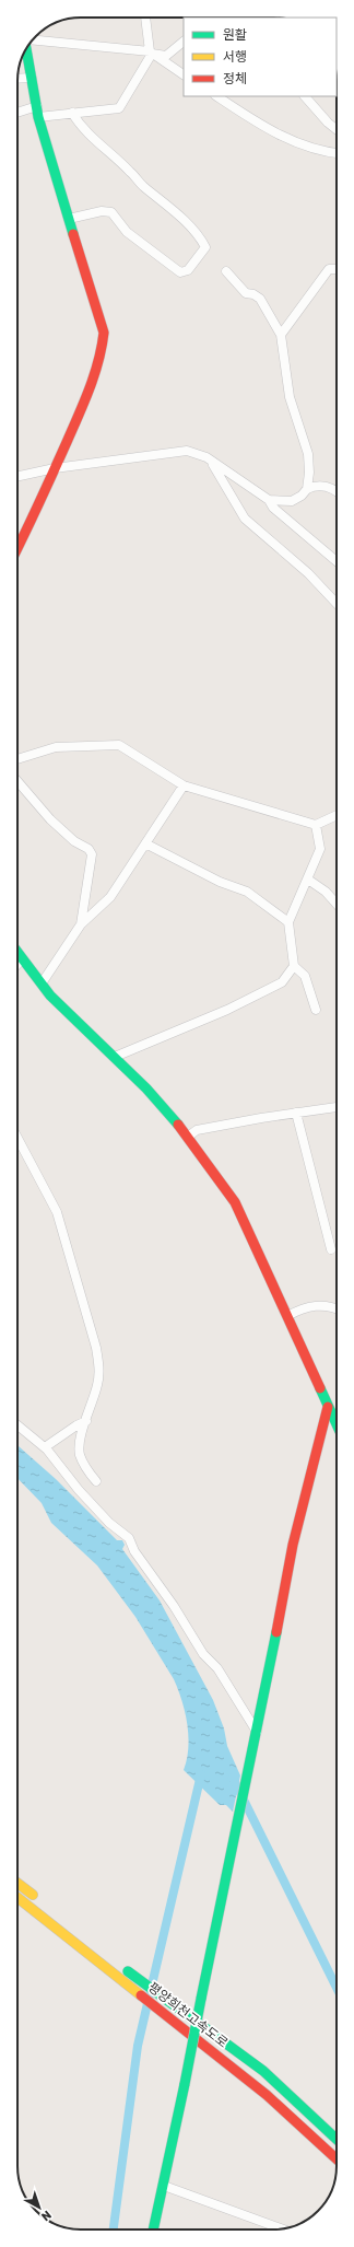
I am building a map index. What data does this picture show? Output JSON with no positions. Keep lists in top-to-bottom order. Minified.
{"streets":{"main road":["평양희천고속도로"]},"legend":["원활","서행","정체"],"north":"bottom right"}
